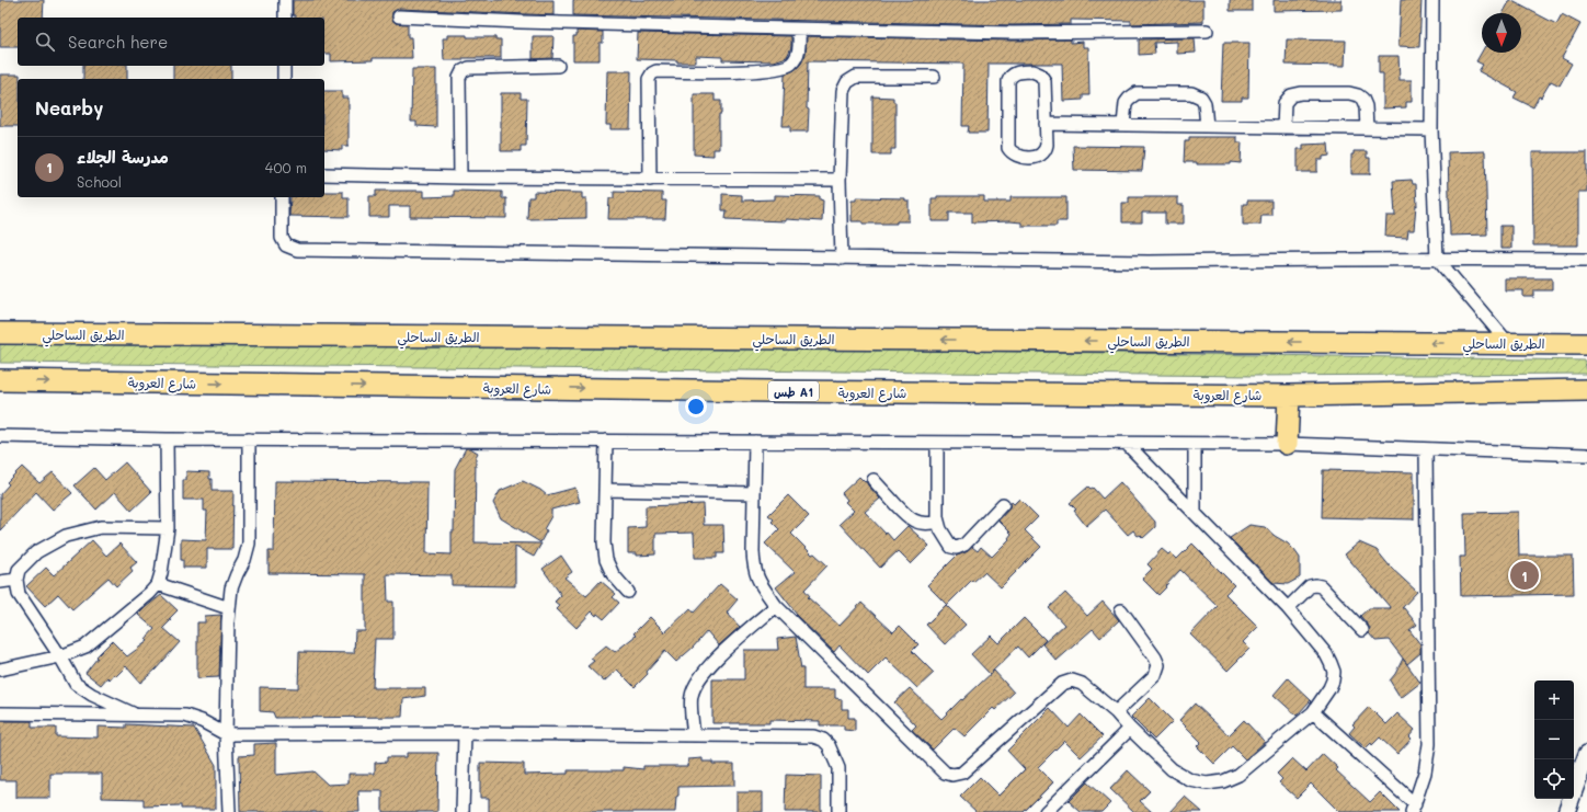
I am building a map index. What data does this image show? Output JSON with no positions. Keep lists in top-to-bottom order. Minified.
{"streets":{"highway":["الطريق الساحلي","شارع العروبة","طس A1"]},"one_way":["الطريق الساحلي","شارع العروبة"],"north":"bottom","page":{"search":"Search here","heading":"Nearby","list":[{"mark":"1","name":"مدرسة الجلاء","note":"School","value":"400 m"}],"pins":"1","map_buttons":["+","−"]}}
